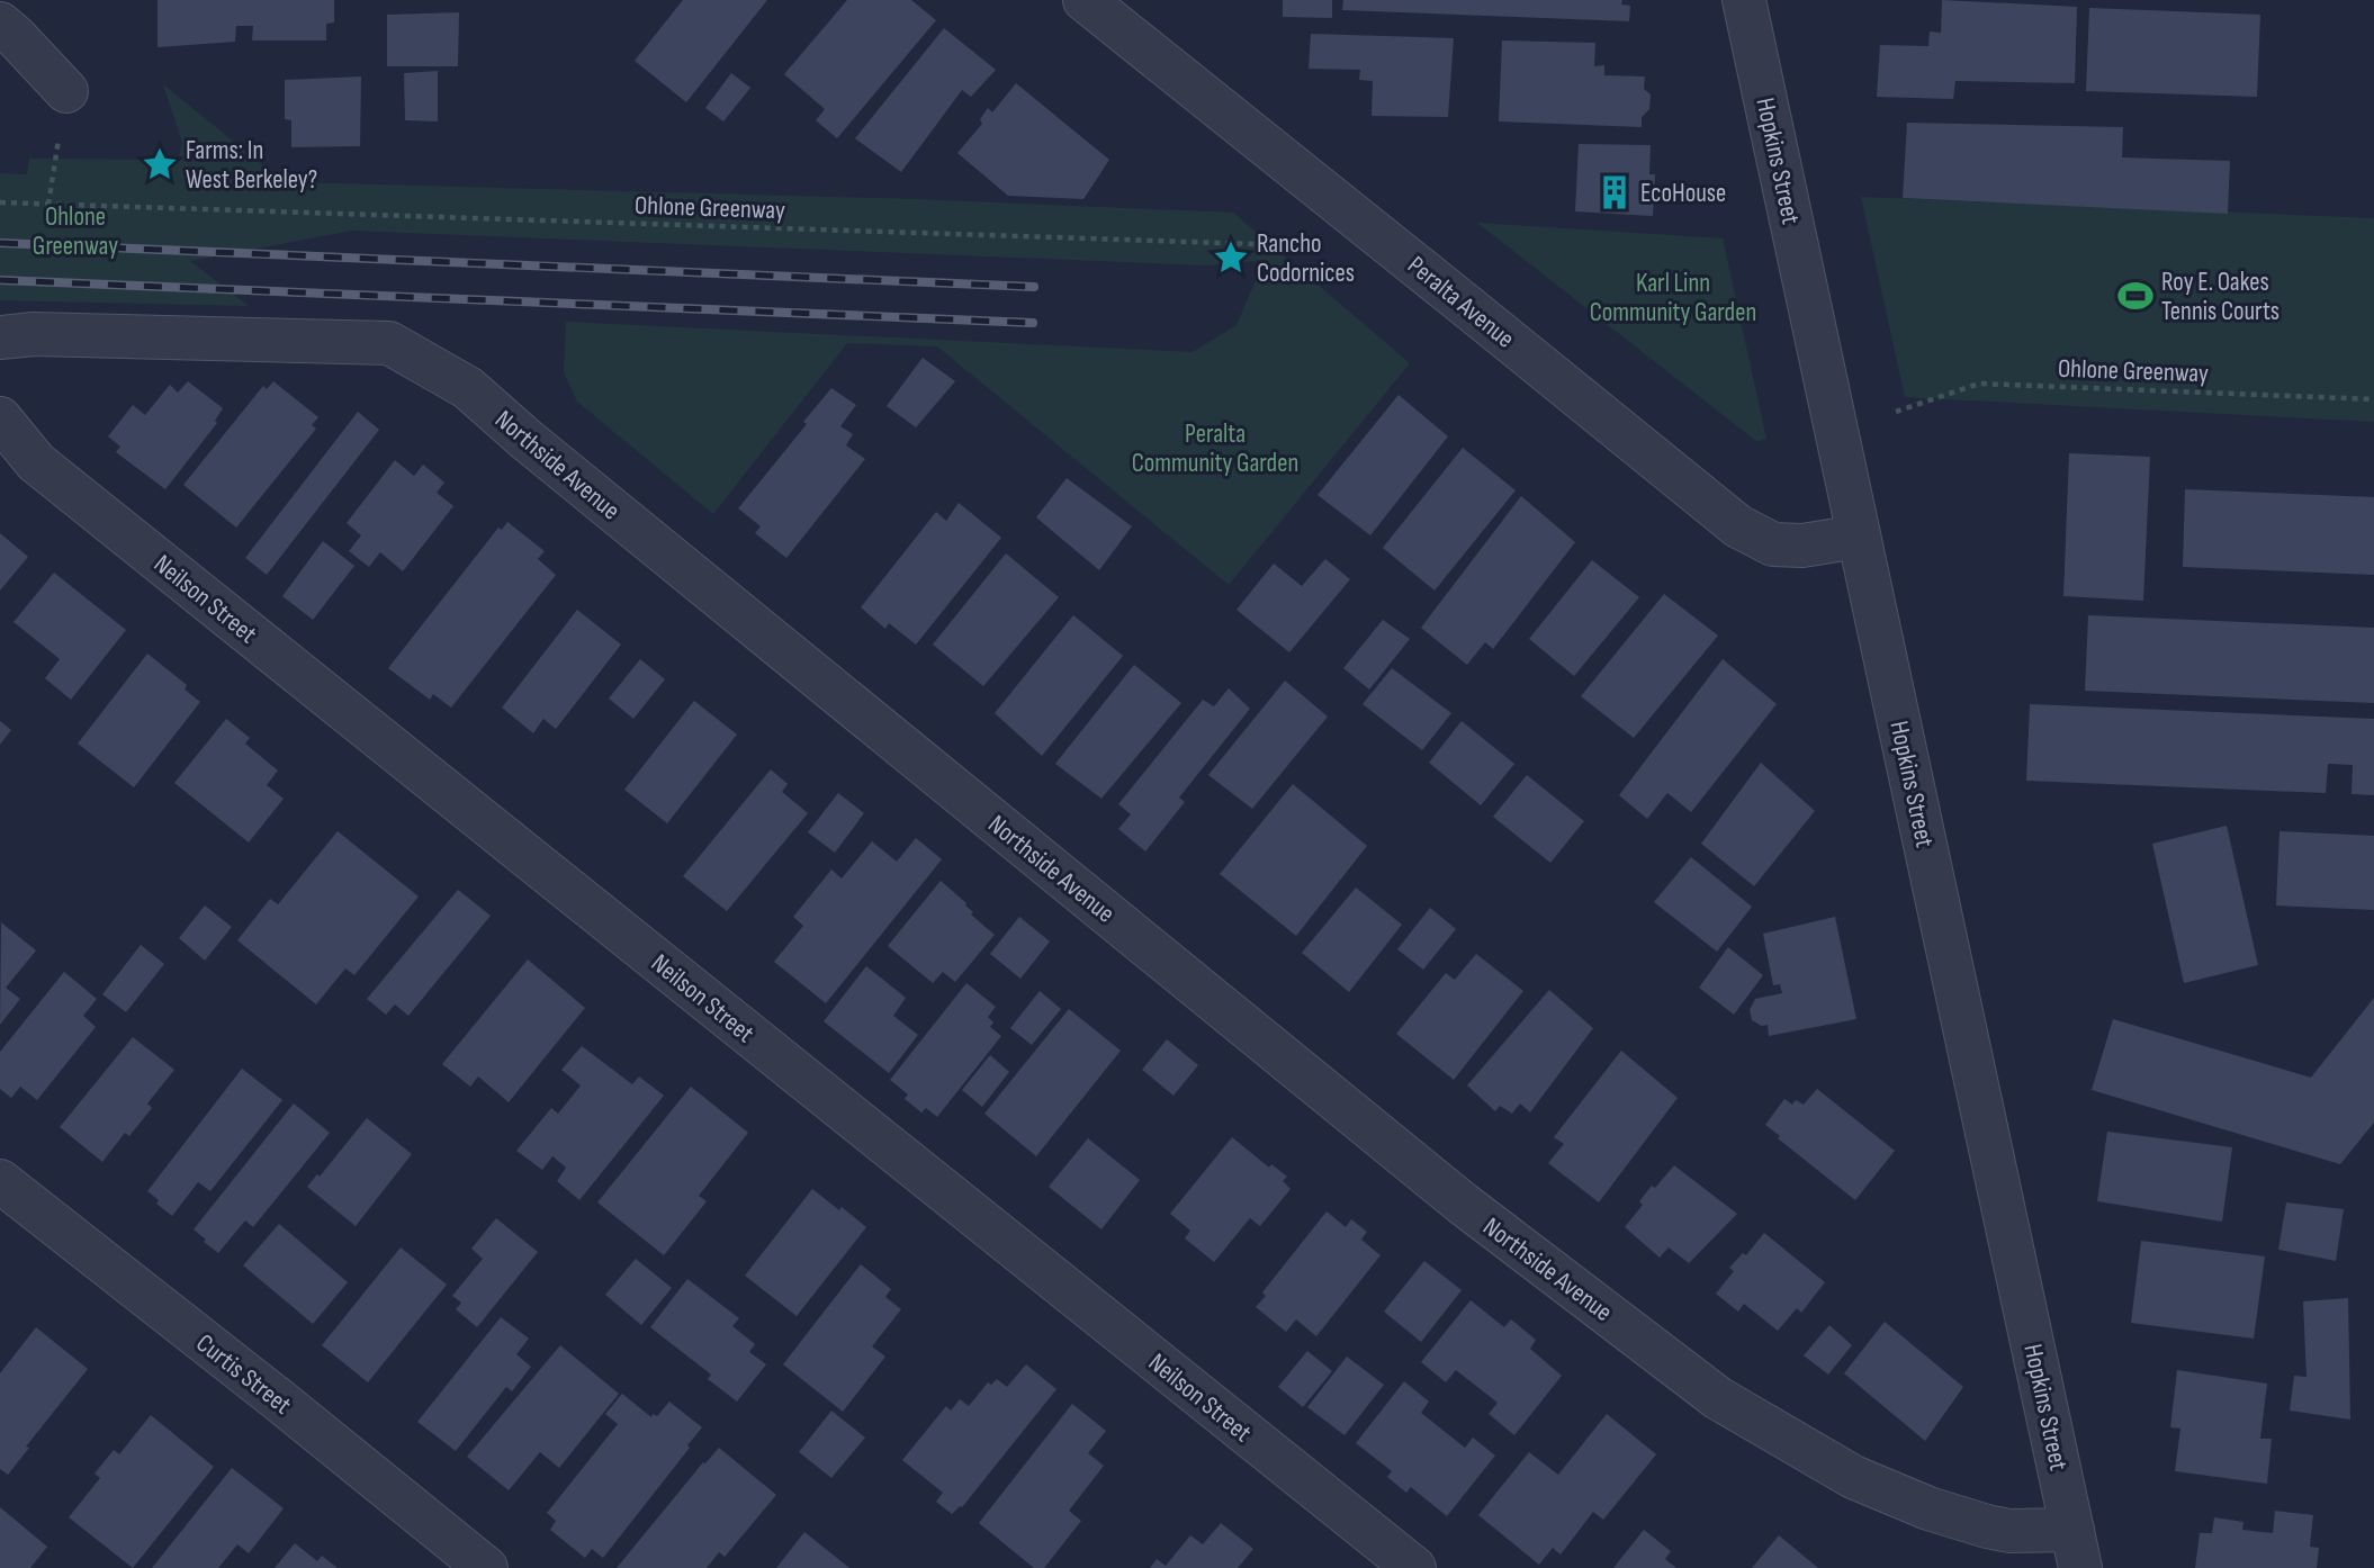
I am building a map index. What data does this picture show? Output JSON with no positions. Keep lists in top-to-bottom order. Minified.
{"streets":{"street":["Hopkins Street","Peralta Avenue","Northside Avenue","Neilson Street","Curtis Street"],"path":["Ohlone Greenway"]},"crossings":[["Hopkins Street","Peralta Avenue"],["Hopkins Street","Northside Avenue"],["Ohlone Greenway","Peralta Avenue"]],"parks":["Ohlone Greenway","Karl Linn Community Garden","Peralta Community Garden"],"places":{"place":["Farms: In West Berkeley?","Rancho Codornices"],"building":["EcoHouse"],"sports":["Roy E. Oakes Tennis Courts"]}}
